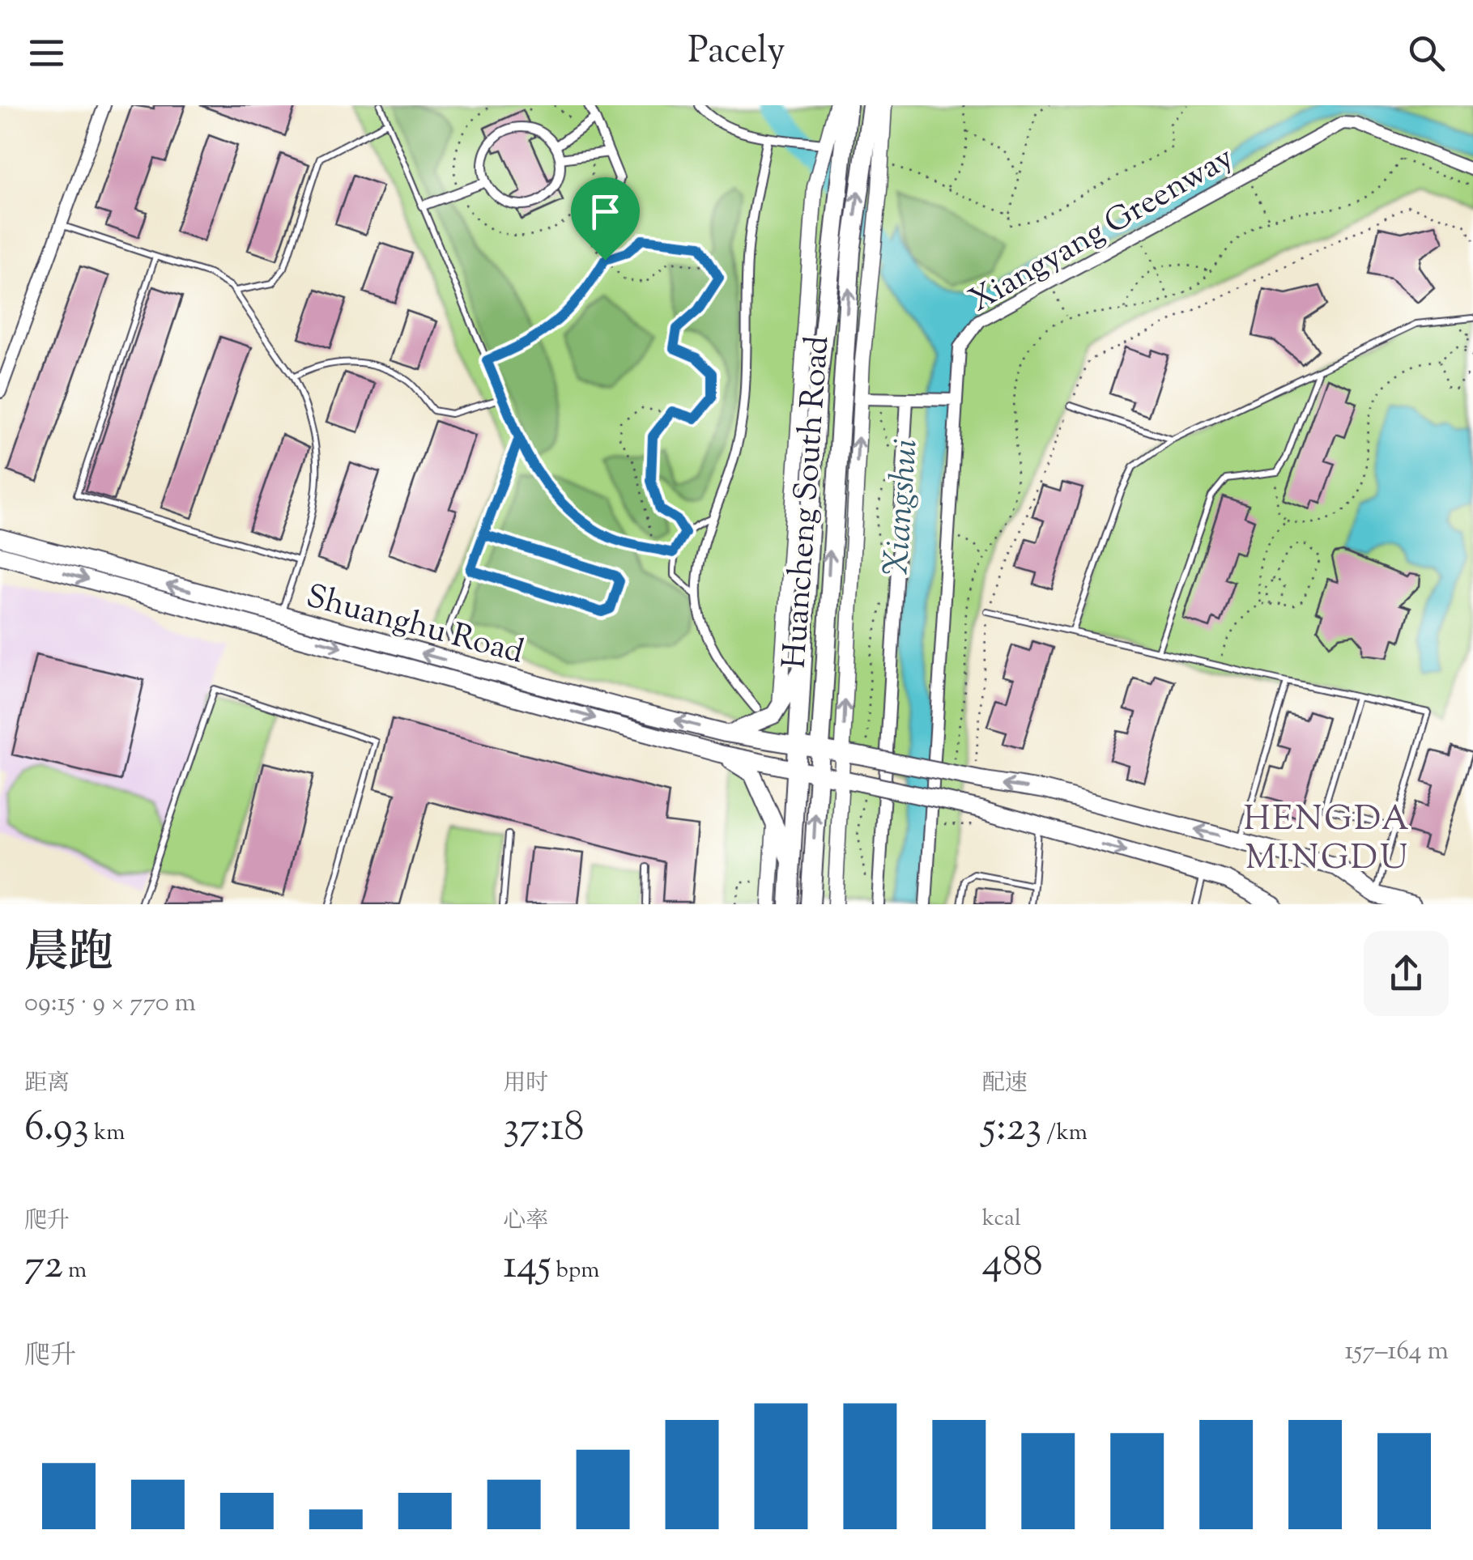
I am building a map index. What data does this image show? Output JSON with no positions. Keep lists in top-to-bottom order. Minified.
{"streets":{"highway":["Huancheng South Road"],"main road":["Shuanghu Road"],"street":["Xiangyang Greenway"]},"crossings":[["Huancheng South Road","Shuanghu Road"]],"districts":["HENGDA MINGDU"],"water":["Xiangshui"],"page":{"header":"Pacely","heading":["晨跑","09:15 · 9 × 770 m"],"stats":[["距离","6.93 km"],["用时","37:18"],["配速","5:23 /km"],["爬升","72 m"],["心率","145 bpm"],["kcal","488"]],"chart":["爬升","157–164 m"]}}
